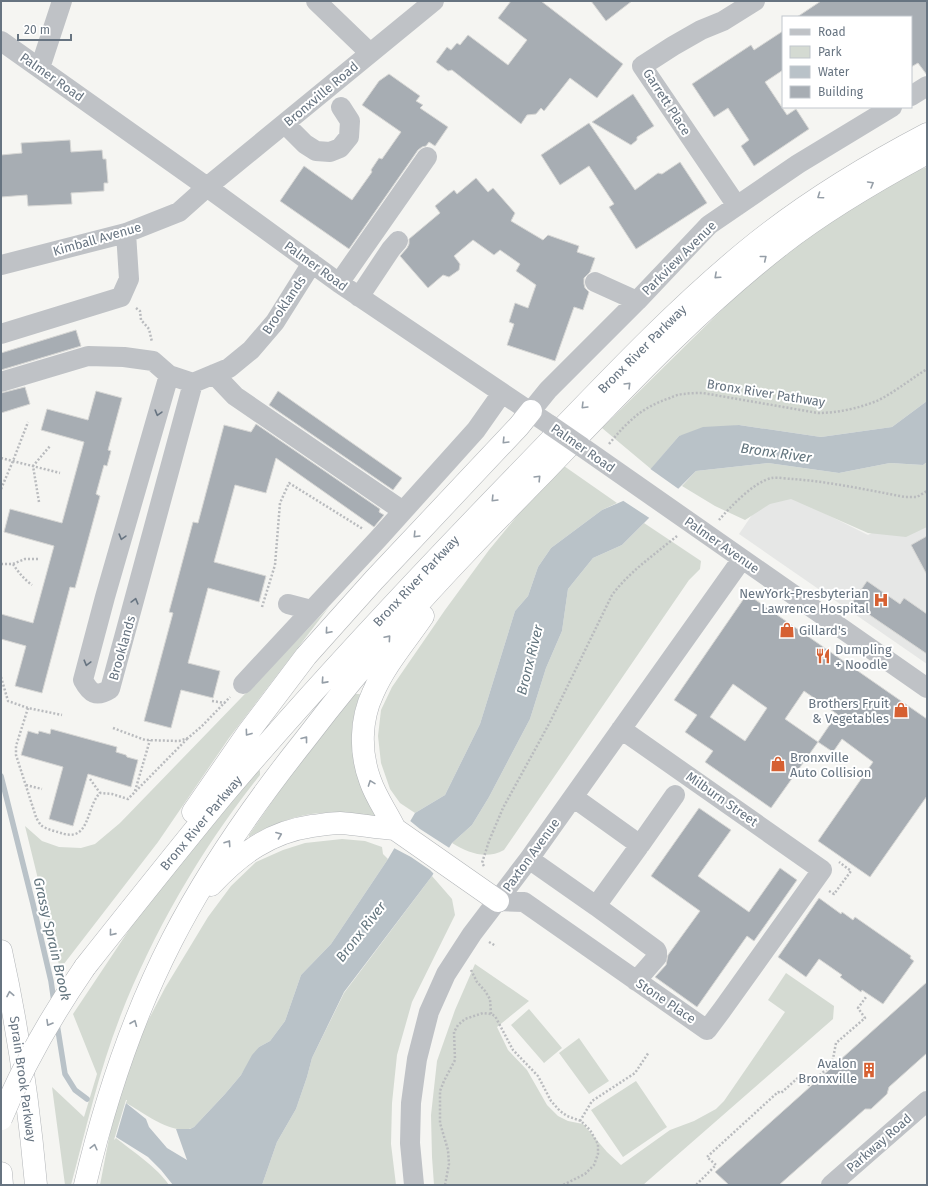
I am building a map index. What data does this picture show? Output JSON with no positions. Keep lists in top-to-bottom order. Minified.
{"streets":{"highway":["Bronx River Parkway","Sprain Brook Parkway"],"street":["Palmer Road","Bronxville Road","Garrett Place","Kimball Avenue","Parkview Avenue","Brooklands","Palmer Avenue","Milburn Street","Paxton Avenue","Stone Place","Parkway Road"],"path":["Bronx River Pathway"]},"crossings":[["Palmer Road","Bronxville Road"],["Palmer Road","Kimball Avenue"],["Palmer Road","Parkview Avenue"],["Palmer Road","Brooklands"],["Palmer Road","Palmer Avenue"],["Bronxville Road","Kimball Avenue"],["Garrett Place","Parkview Avenue"],["Palmer Avenue","Paxton Avenue"],["Milburn Street","Paxton Avenue"],["Milburn Street","Stone Place"],["Paxton Avenue","Stone Place"]],"one_way":["Sprain Brook Parkway"],"water":["Bronx River","Grassy Sprain Brook"],"places":{"hospital":["NewYork-Presbyterian - Lawrence Hospital"],"shop":["Gillard's","Brothers Fruit & Vegetables","Bronxville Auto Collision"],"restaurant":["Dumpling + Noodle"],"building":["Avalon Bronxville"]},"legend":["Road","Park","Water","Building"],"scale_bar":"20 m"}
